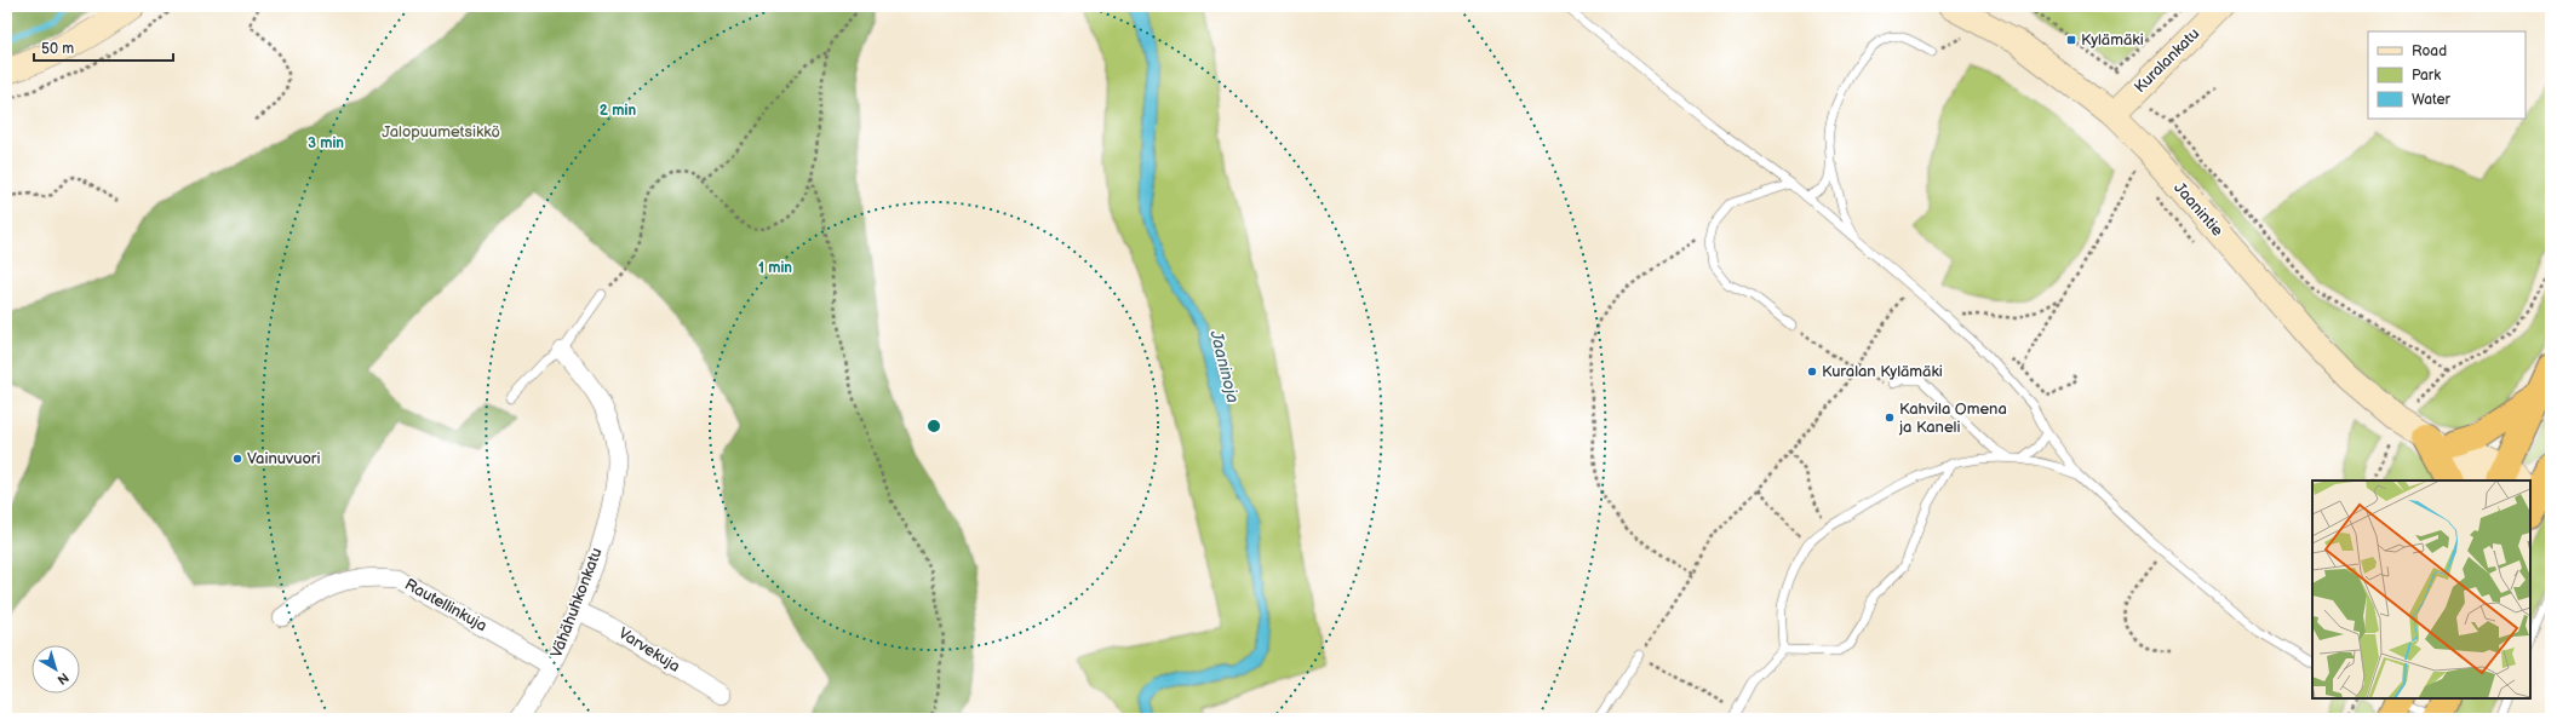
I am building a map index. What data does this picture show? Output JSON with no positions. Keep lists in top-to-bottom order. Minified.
{"streets":{"main road":["Kuralankatu","Jaanintie"],"street":["Vähähuhkonkatu","Rautellinkuja","Varvekuja"]},"crossings":[["Kuralankatu","Jaanintie"],["Vähähuhkonkatu","Rautellinkuja"],["Vähähuhkonkatu","Varvekuja"]],"water":["Jaaninoja"],"parks":["Jalopuumetsikkö"],"places":{"transit":["Kylämäki"],"other":["Kuralan Kylämäki","Kahvila Omena ja Kaneli","Vainuvuori"]},"legend":["Road","Park","Water"],"scale_bar":"50 m","north":"bottom right","rings":["2 min","3 min","1 min"]}
